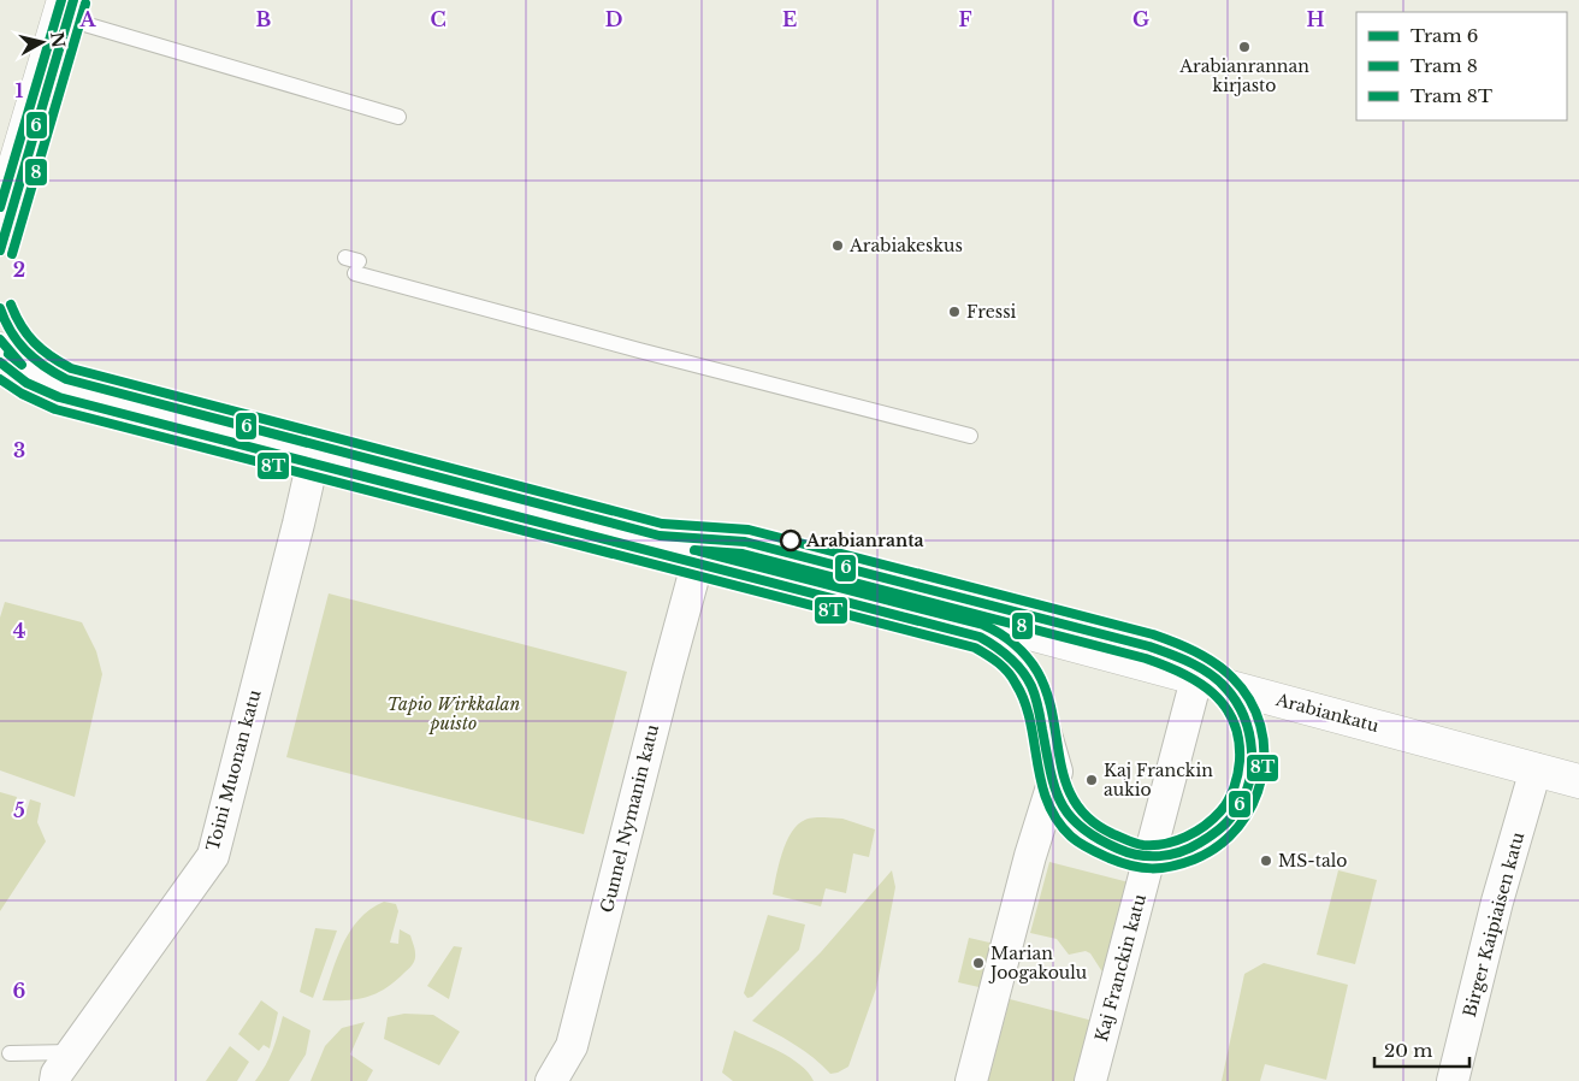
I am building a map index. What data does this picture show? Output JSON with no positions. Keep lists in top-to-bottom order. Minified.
{"streets":{"street":["Arabiankatu","Toini Muonan katu","Gunnel Nymanin katu","Birger Kaipiaisen katu","Kaj Franckin katu"]},"crossings":[["Arabiankatu","Toini Muonan katu"],["Arabiankatu","Gunnel Nymanin katu"],["Arabiankatu","Birger Kaipiaisen katu"],["Arabiankatu","Kaj Franckin katu"]],"parks":["Tapio Wirkkalan puisto"],"places":["Arabianrannan kirjasto","Arabiakeskus","Fressi","Arabianranta","Kaj Franckin aukio","MS-talo","Marian Joogakoulu"],"lines":["tram line 6","tram line 8T","tram line 8"],"legend":["Tram 6","Tram 8","Tram 8T"],"scale_bar":"20 m","north":"right","grid":{"columns":["A","B","C","D","E","F","G","H"],"rows":["1","2","3","4","5","6"]}}
